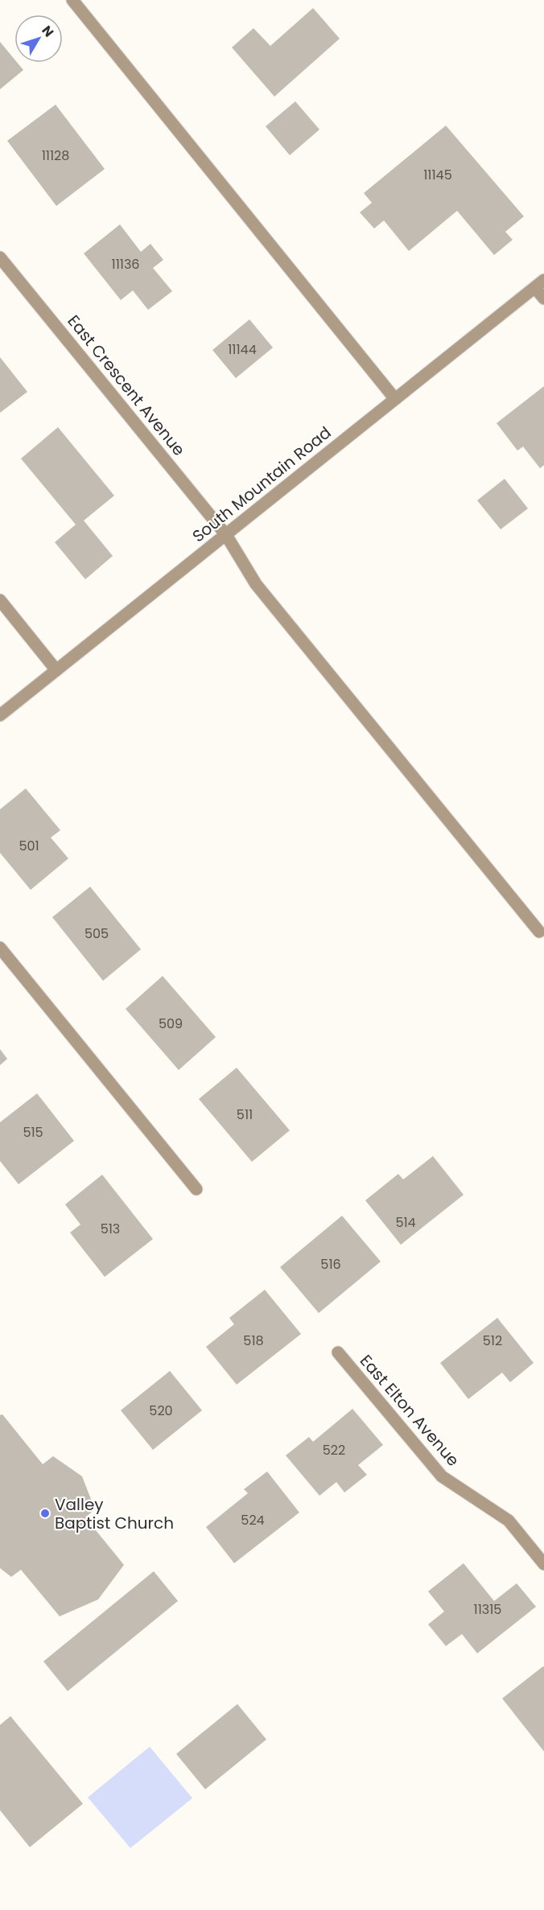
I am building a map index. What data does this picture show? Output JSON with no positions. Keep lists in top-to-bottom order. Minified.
{"streets":{"street":["East Crescent Avenue","South Mountain Road","East Elton Avenue"]},"crossings":[["East Crescent Avenue","South Mountain Road"]],"places":["Valley Baptist Church"],"house_numbers":["11128","11145","11136","11144","501","505","509","511","515","514","513","516","518","512","520","522","524","11315"],"north":"top right"}
